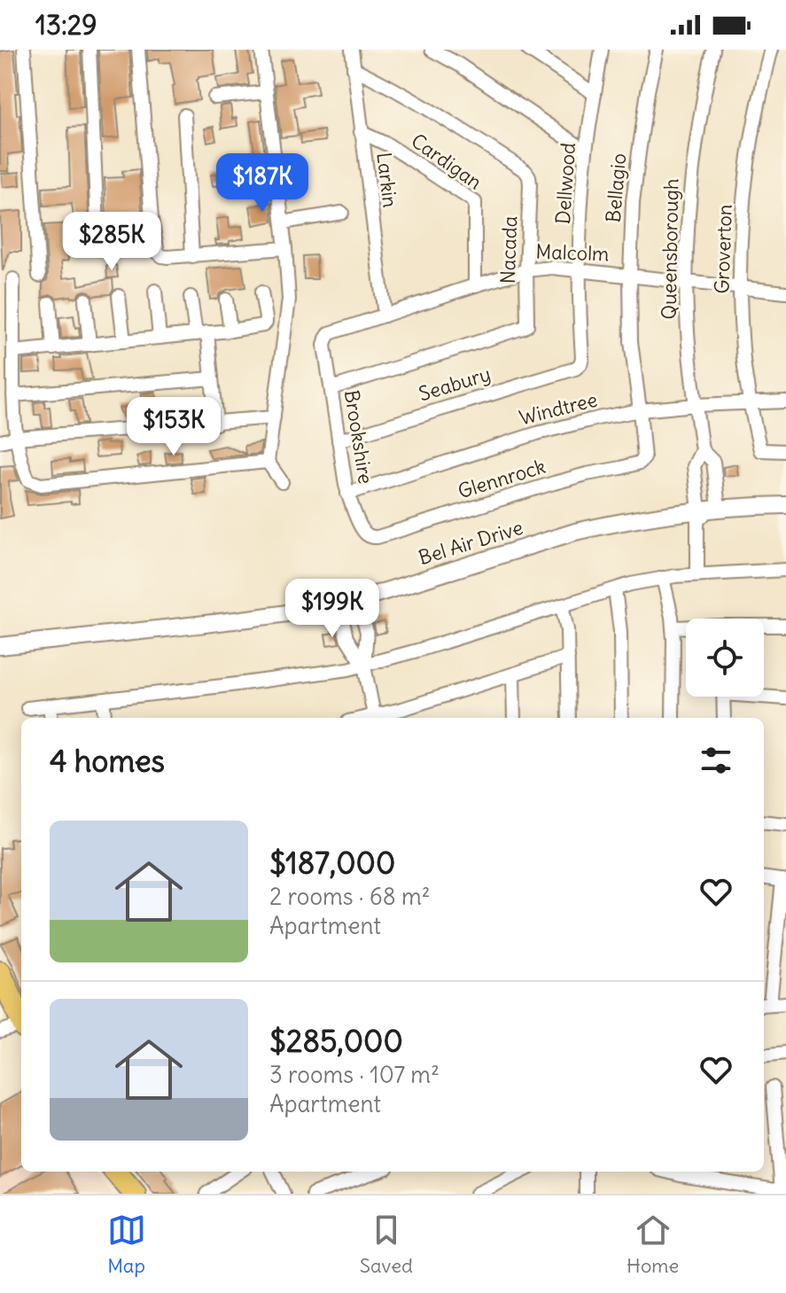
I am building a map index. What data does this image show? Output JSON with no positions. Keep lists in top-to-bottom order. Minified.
{"streets":{"street":["Cardigan","Larkin","Dellwood","Bellagio","Queensborough","Groverton","Nacada","Malcolm","Seabury","Windtree","Brookshire","Glennrock","Bel Air Drive"]},"crossings":[["Cardigan","Larkin"],["Cardigan","Malcolm"],["Larkin","Nacada"],["Larkin","Malcolm"],["Dellwood","Malcolm"],["Dellwood","Seabury"],["Bellagio","Malcolm"],["Bellagio","Windtree"],["Bellagio","Glennrock"],["Queensborough","Malcolm"],["Queensborough","Windtree"],["Groverton","Malcolm"],["Groverton","Windtree"],["Nacada","Malcolm"],["Nacada","Brookshire"],["Malcolm","Brookshire"],["Seabury","Brookshire"],["Windtree","Brookshire"],["Brookshire","Glennrock"]],"page":{"status":"13:29","price":["$187K","$285K","$153K","$199K"],"heading":"4 homes","list":[{"name":"$187,000","note":"2 rooms · 68 m² · Apartment"},{"name":"$285,000","note":"3 rooms · 107 m² · Apartment"}],"tabs":["Map","Saved","Home"]}}
